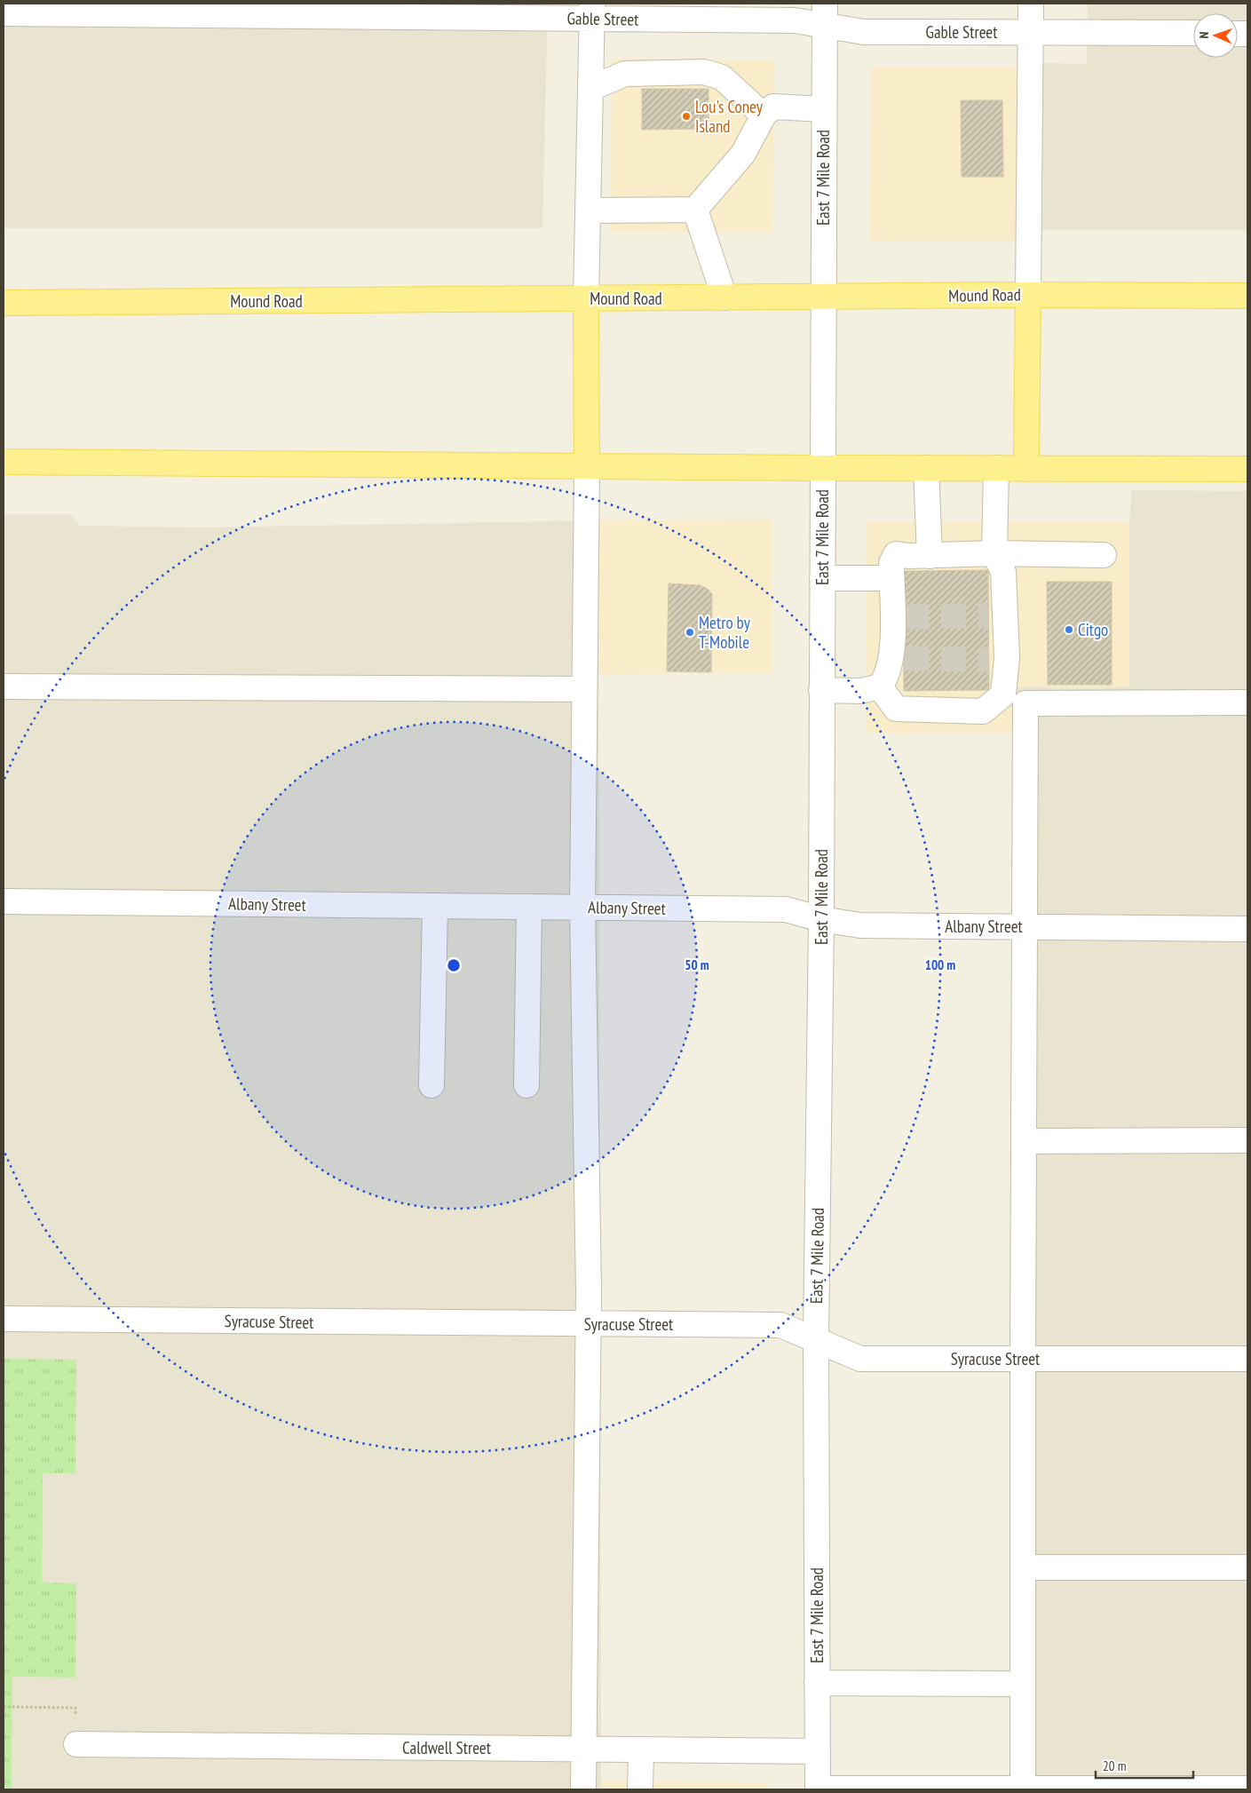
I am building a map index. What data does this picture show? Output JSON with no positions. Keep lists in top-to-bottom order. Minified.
{"streets":{"main road":["Mound Road"],"street":["Gable Street","East 7 Mile Road","Albany Street","Syracuse Street","Caldwell Street"]},"crossings":[["Gable Street","East 7 Mile Road"],["East 7 Mile Road","Mound Road"],["East 7 Mile Road","Albany Street"],["East 7 Mile Road","Syracuse Street"],["East 7 Mile Road","Caldwell Street"]],"places":["Lou's Coney Island","Citgo","Metro by T-Mobile"],"scale_bar":"20 m","north":"left","rings":["50 m","100 m"]}
